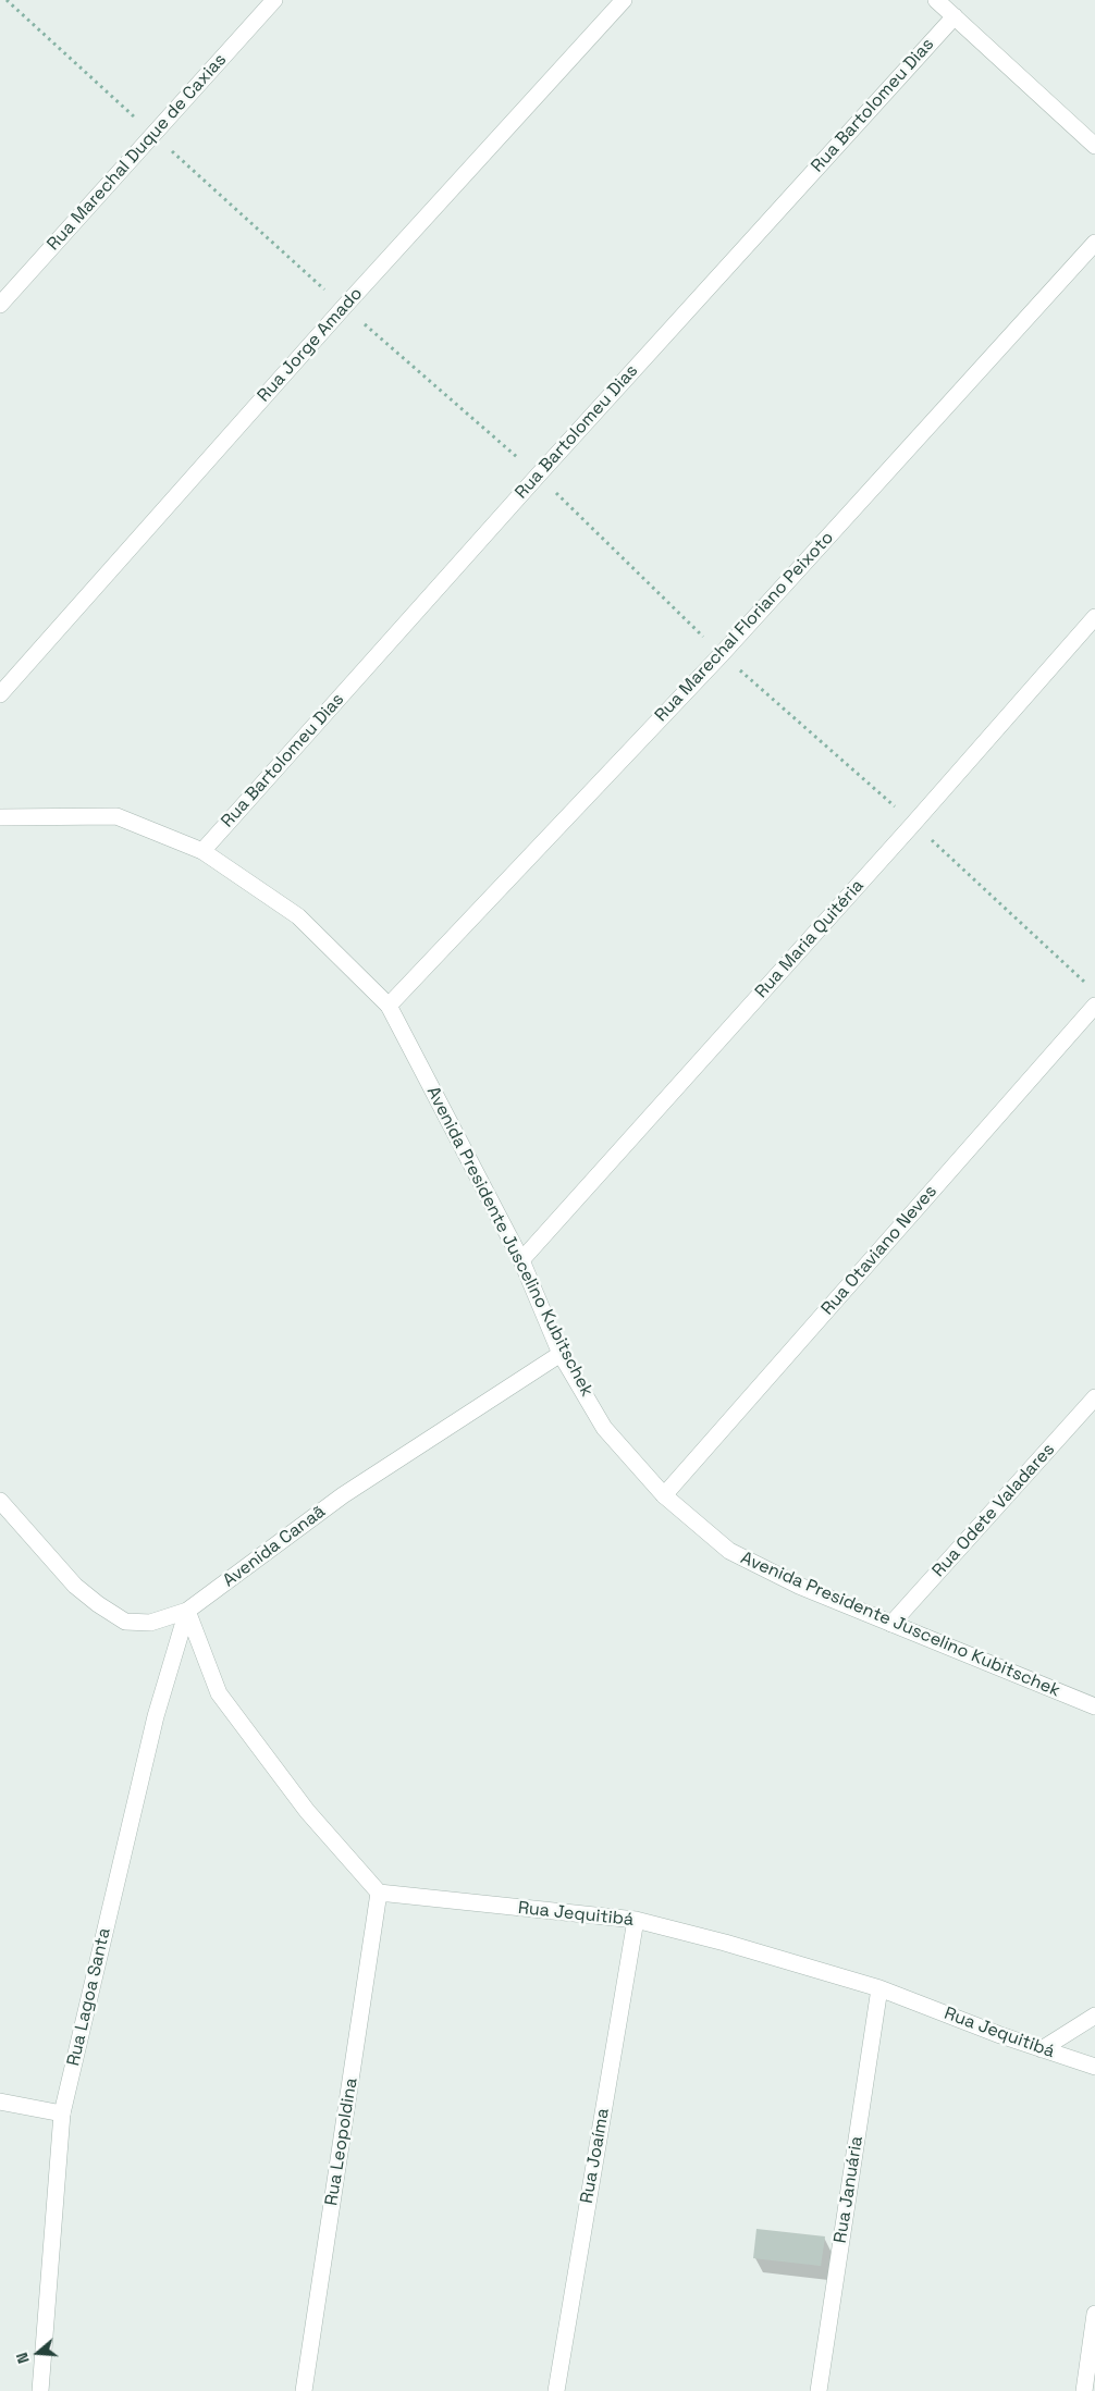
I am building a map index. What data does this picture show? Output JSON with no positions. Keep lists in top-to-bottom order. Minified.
{"streets":{"street":["Rua Bartolomeu Dias","Rua Marechal Duque de Caxias","Rua Jorge Amado","Rua Marechal Floriano Peixoto","Rua Maria Quitéria","Avenida Presidente Juscelino Kubitschek","Rua Otaviano Neves","Rua Odete Valadares","Avenida Canaã","Rua Jequitibá","Rua Lagoa Santa","Rua Leopoldina","Rua Joaíma","Rua Januária"]},"crossings":[["Rua Bartolomeu Dias","Avenida Presidente Juscelino Kubitschek"],["Rua Marechal Floriano Peixoto","Avenida Presidente Juscelino Kubitschek"],["Rua Maria Quitéria","Avenida Presidente Juscelino Kubitschek"],["Avenida Presidente Juscelino Kubitschek","Rua Otaviano Neves"],["Avenida Presidente Juscelino Kubitschek","Rua Odete Valadares"],["Avenida Presidente Juscelino Kubitschek","Avenida Canaã"],["Avenida Canaã","Rua Lagoa Santa"],["Rua Jequitibá","Rua Leopoldina"],["Rua Jequitibá","Rua Joaíma"],["Rua Jequitibá","Rua Januária"]],"north":"left"}
